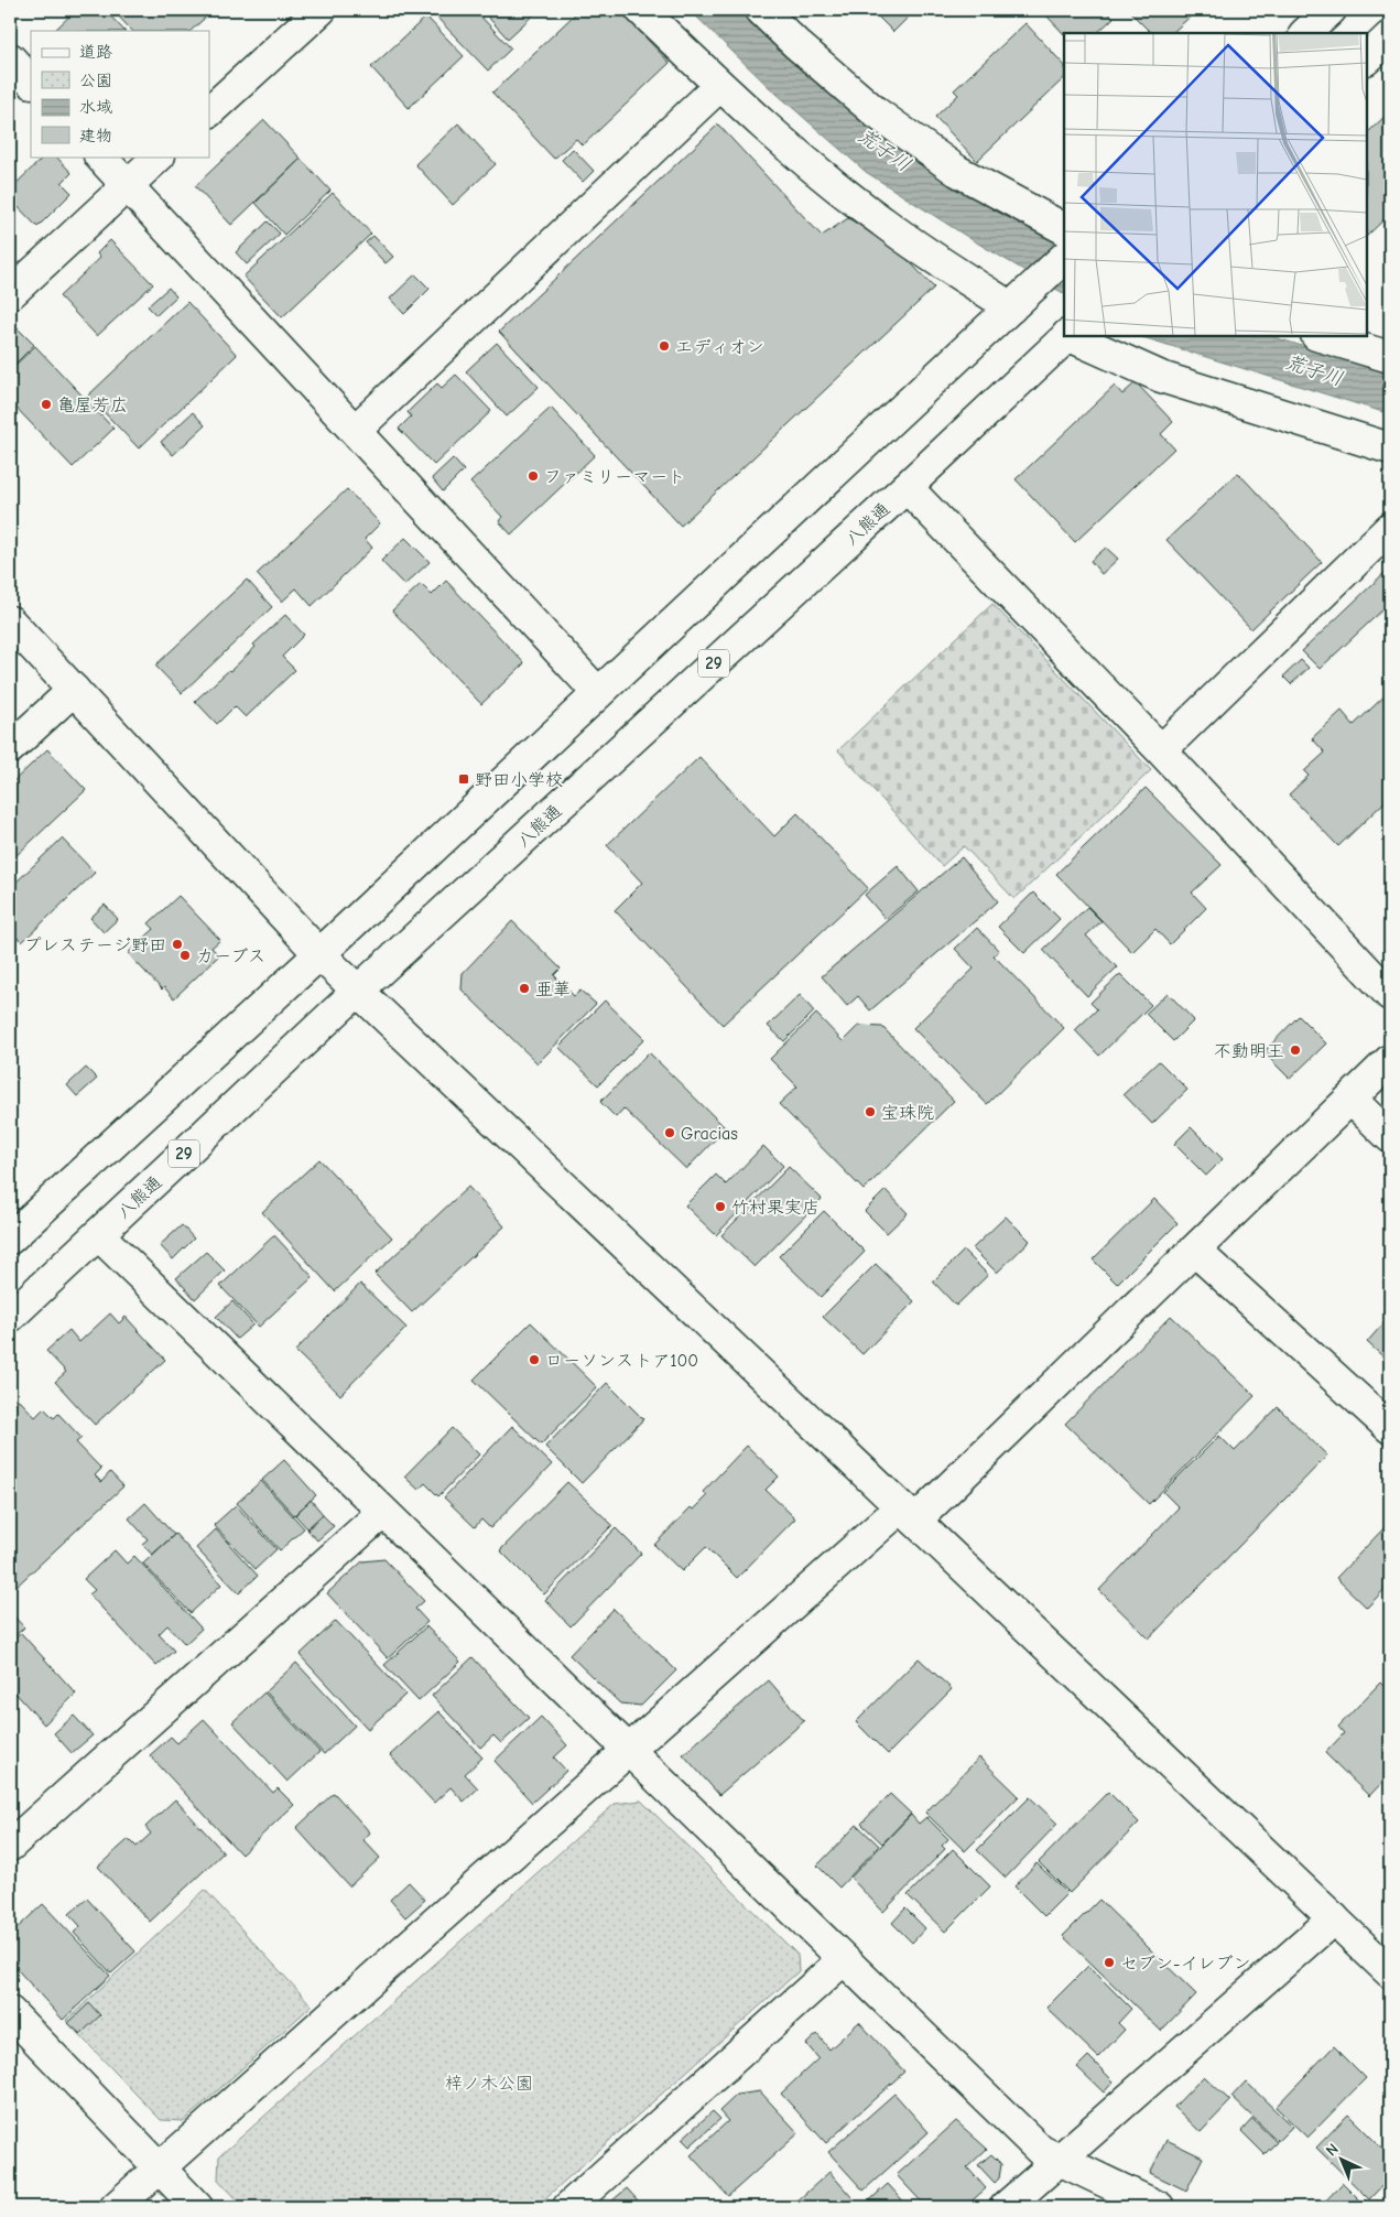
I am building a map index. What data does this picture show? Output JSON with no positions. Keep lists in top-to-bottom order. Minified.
{"streets":{"street":["八熊通","29"]},"water":["荒子川"],"parks":["梓ノ木公園"],"places":{"other":["エディオン","亀屋芳広","ファミリーマート","プレステージ野田","カーブス","亜華","不動明王","宝珠院","Gracias","竹村果実店","ローソンストア100","セブン-イレブン"],"transit":["野田小学校"]},"legend":["道路","公園","水域","建物"],"north":"top left"}
